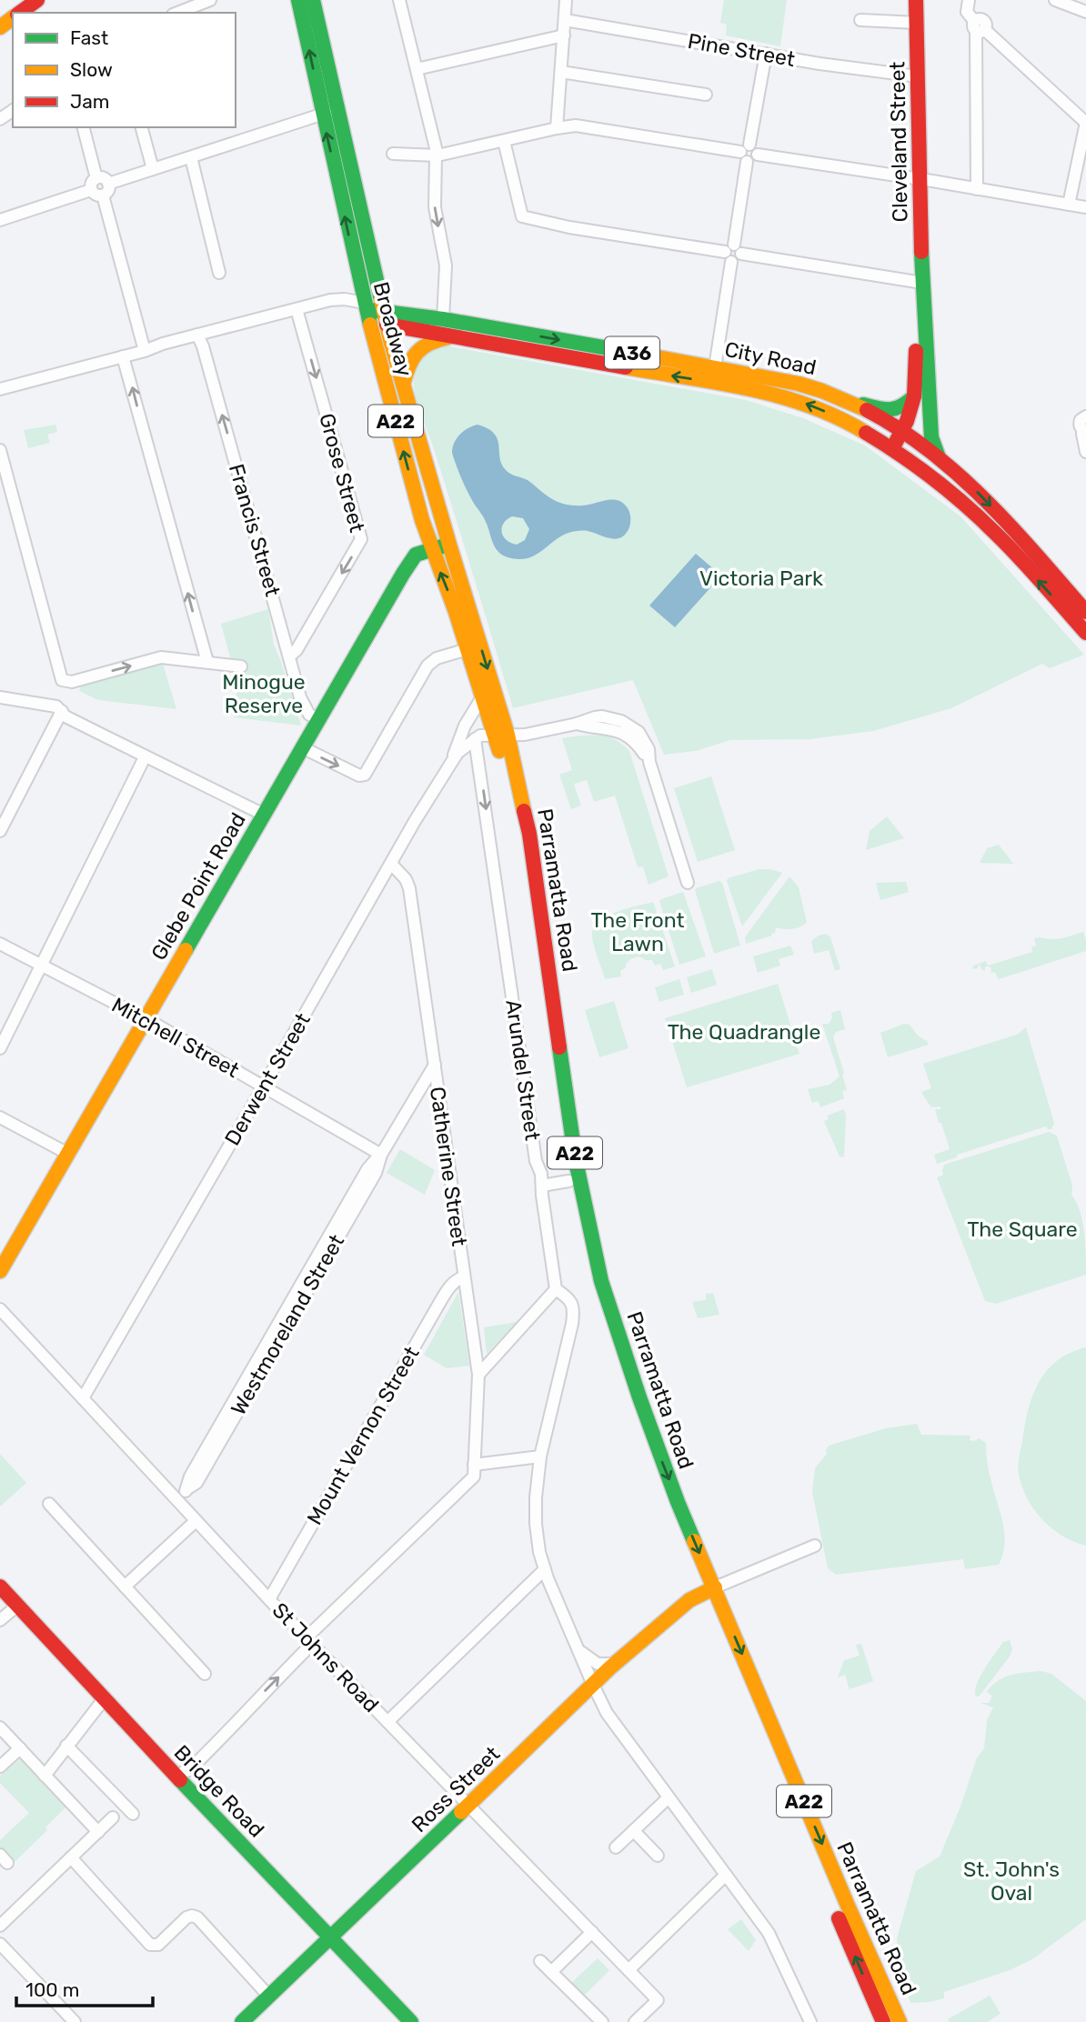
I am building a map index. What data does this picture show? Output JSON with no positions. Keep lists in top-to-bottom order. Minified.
{"streets":{"main road":["Cleveland Street","Broadway","A36","City Road","A22","Glebe Point Road","Parramatta Road","Ross Street","Bridge Road"],"street":["Pine Street","Grose Street","Francis Street","Mitchell Street","Arundel Street","Derwent Street","Catherine Street","Westmoreland Street","Mount Vernon Street","St Johns Road"]},"crossings":[["Pine Street","Cleveland Street"],["Cleveland Street","City Road"],["Broadway","City Road"],["Broadway","Glebe Point Road"],["Broadway","Parramatta Road"],["Broadway","Derwent Street"],["Grose Street","Francis Street"],["Francis Street","Glebe Point Road"],["Glebe Point Road","Mitchell Street"],["Parramatta Road","Ross Street"],["Mitchell Street","Derwent Street"],["Mitchell Street","Westmoreland Street"],["Arundel Street","Derwent Street"],["Arundel Street","Ross Street"],["Derwent Street","Catherine Street"],["Derwent Street","St Johns Road"],["Catherine Street","Westmoreland Street"],["Catherine Street","Mount Vernon Street"],["Westmoreland Street","St Johns Road"],["Mount Vernon Street","St Johns Road"],["St Johns Road","Ross Street"],["Ross Street","Bridge Road"]],"one_way":["Grose Street"],"parks":["Victoria Park","Minogue Reserve","The Front Lawn","The Quadrangle","The Square","St. John's Oval"],"legend":["Fast","Slow","Jam"],"scale_bar":"100 m"}
